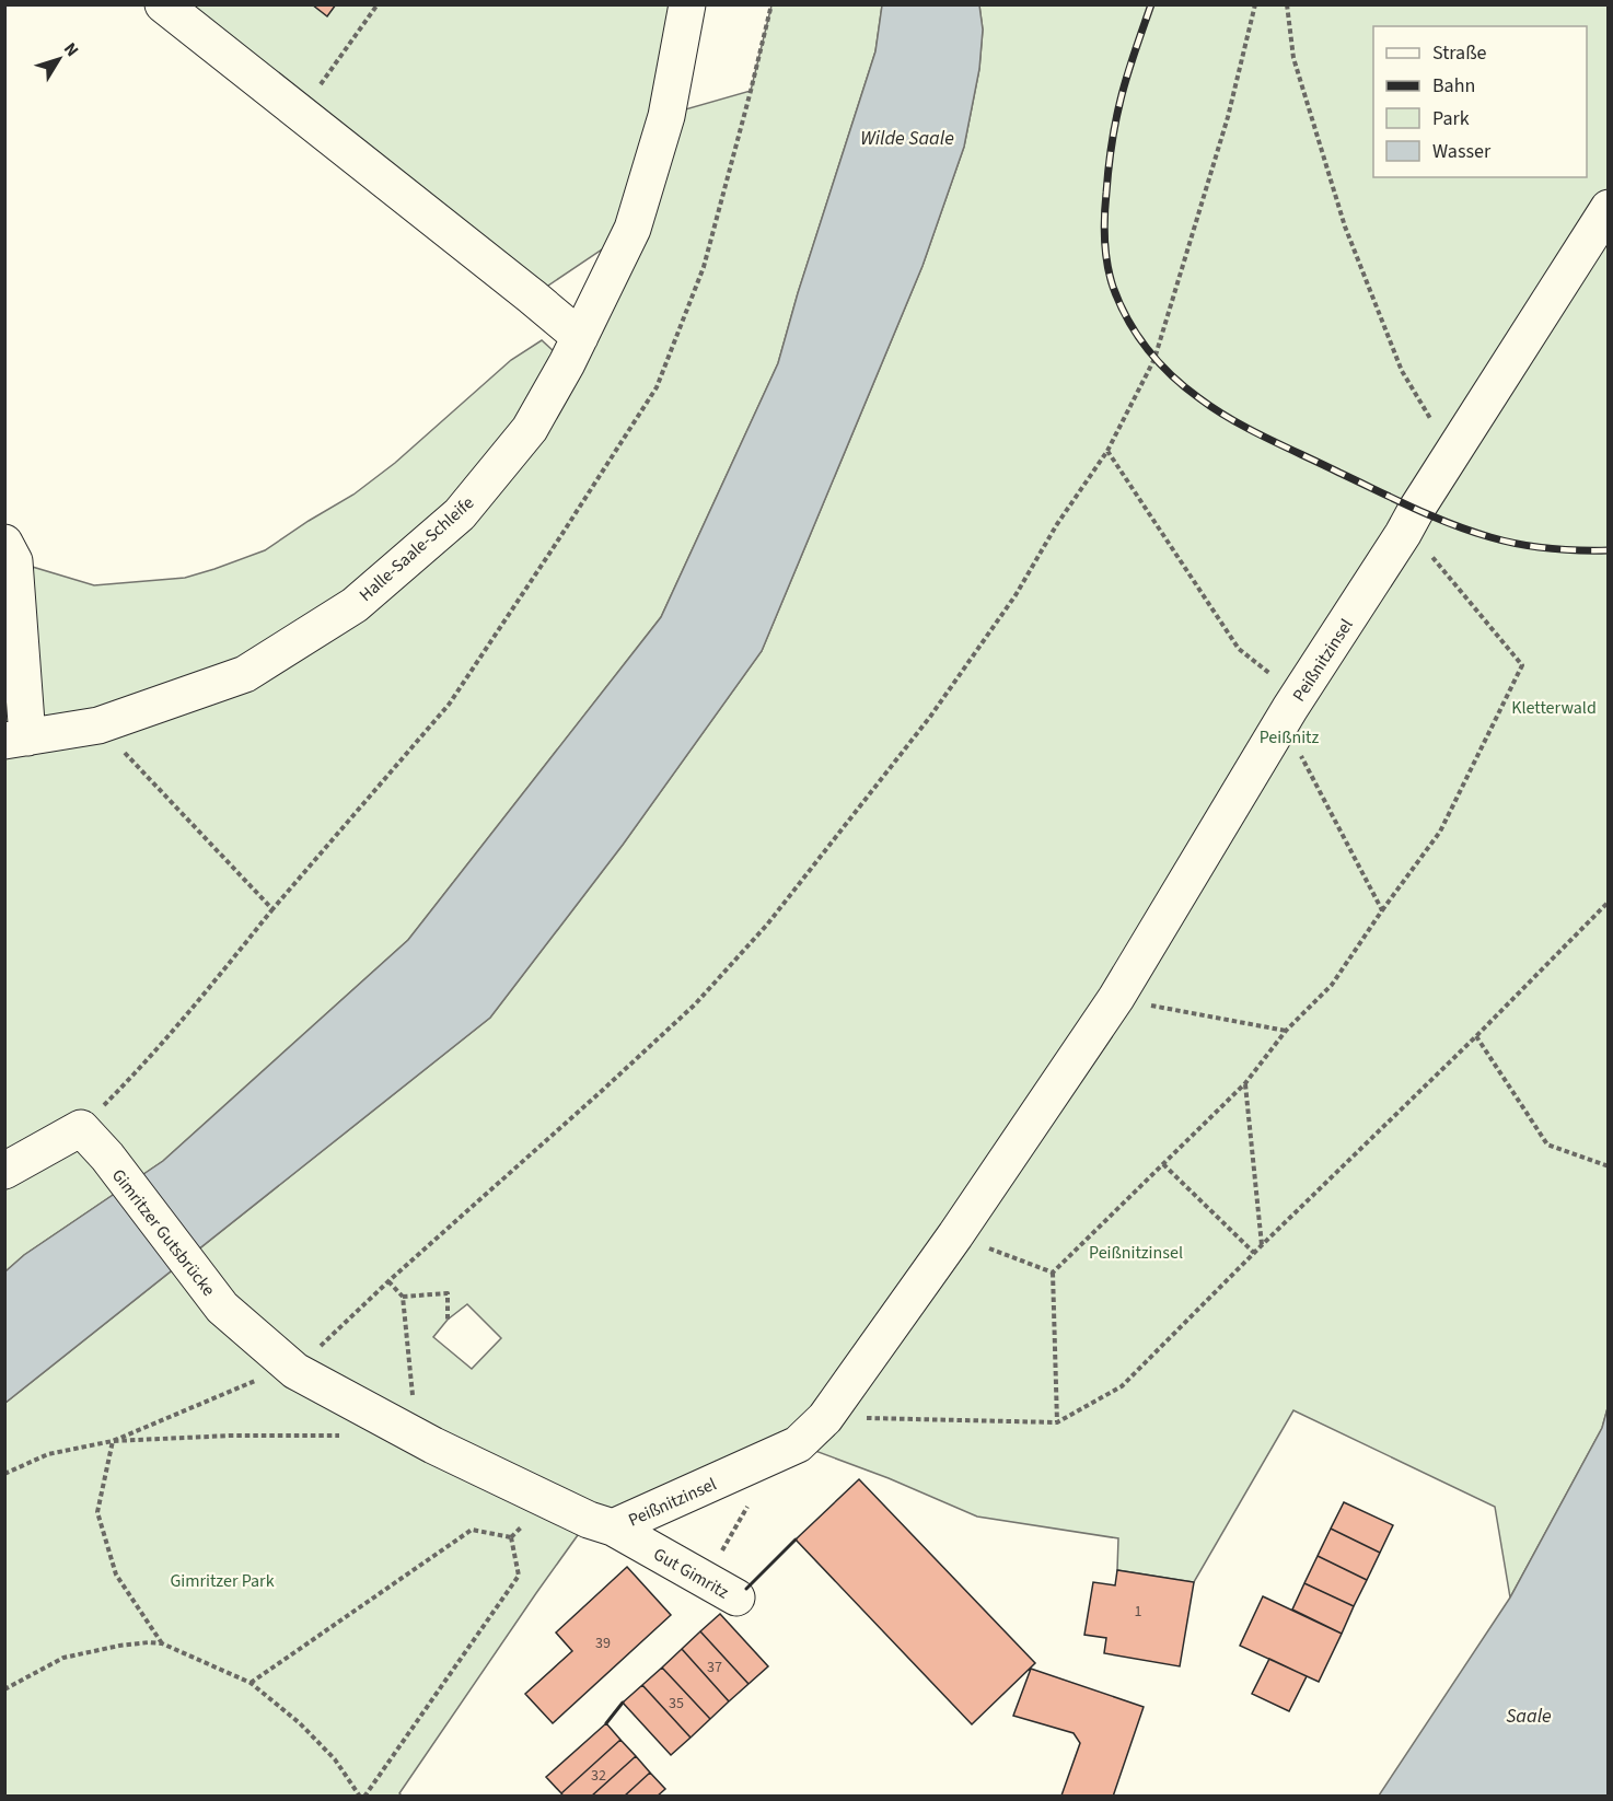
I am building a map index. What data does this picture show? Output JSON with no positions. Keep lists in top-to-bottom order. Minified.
{"streets":{"street":["Halle-Saale-Schleife","Peißnitzinsel","Gimritzer Gutsbrücke","Gut Gimritz"]},"crossings":[["Peißnitzinsel","Gimritzer Gutsbrücke"],["Peißnitzinsel","Gut Gimritz"]],"water":["Wilde Saale","Saale"],"parks":["Kletterwald","Peißnitz","Peißnitzinsel","Gimritzer Park"],"house_numbers":["1","39","37","35","32"],"legend":["Straße","Bahn","Park","Wasser"],"north":"top right"}
